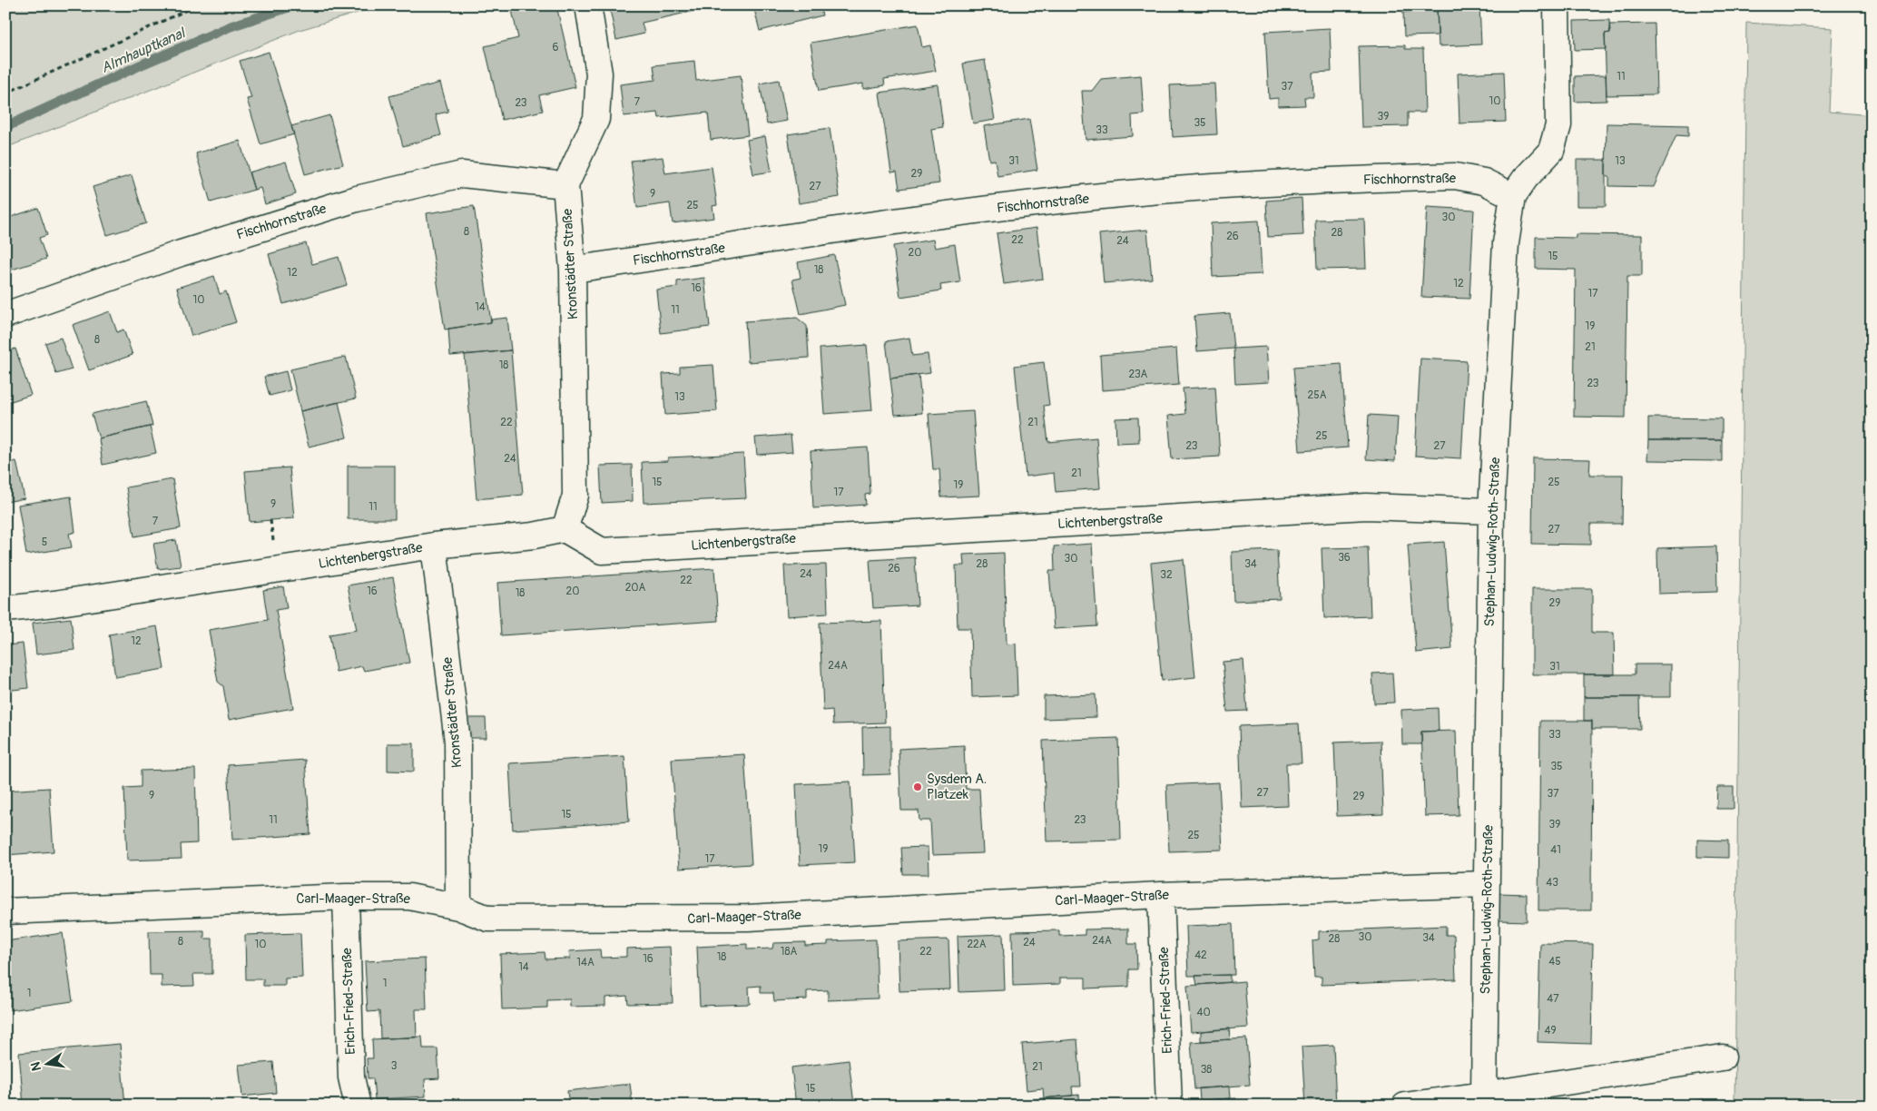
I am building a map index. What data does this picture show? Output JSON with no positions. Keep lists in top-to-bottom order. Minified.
{"streets":{"street":["Fischhornstraße","Kronstädter Straße","Lichtenbergstraße","Stephan-Ludwig-Roth-Straße","Carl-Maager-Straße","Erich-Fried-Straße"]},"crossings":[["Fischhornstraße","Kronstädter Straße"],["Fischhornstraße","Stephan-Ludwig-Roth-Straße"],["Kronstädter Straße","Lichtenbergstraße"],["Kronstädter Straße","Carl-Maager-Straße"],["Lichtenbergstraße","Stephan-Ludwig-Roth-Straße"],["Stephan-Ludwig-Roth-Straße","Carl-Maager-Straße"],["Carl-Maager-Straße","Erich-Fried-Straße"]],"water":["Almhauptkanal"],"places":["Sysdem A. Platzek"],"house_numbers":["6","11","37","10","7","23","39","35","33","31","13","29","27","9","25","30","8","28","26","22","24","20","15","18","12","12","16","17","10","14","11","19","8","21","18","23A","23","25A","13","22","21","25","23","27","24","21","15","25","19","17","9","11","7","27","5","36","30","28","34","26","24","32","22","20A","16","20","18","29","12","24A","31","33","35","27","37","9","29","15","11","23","39","25","19","41","17","43","30","34","28","24A","8","24","10","22A","18A","22","42","18","16","45","14A","14","1","1","47","40","49","3","21","38","15"],"north":"left"}
